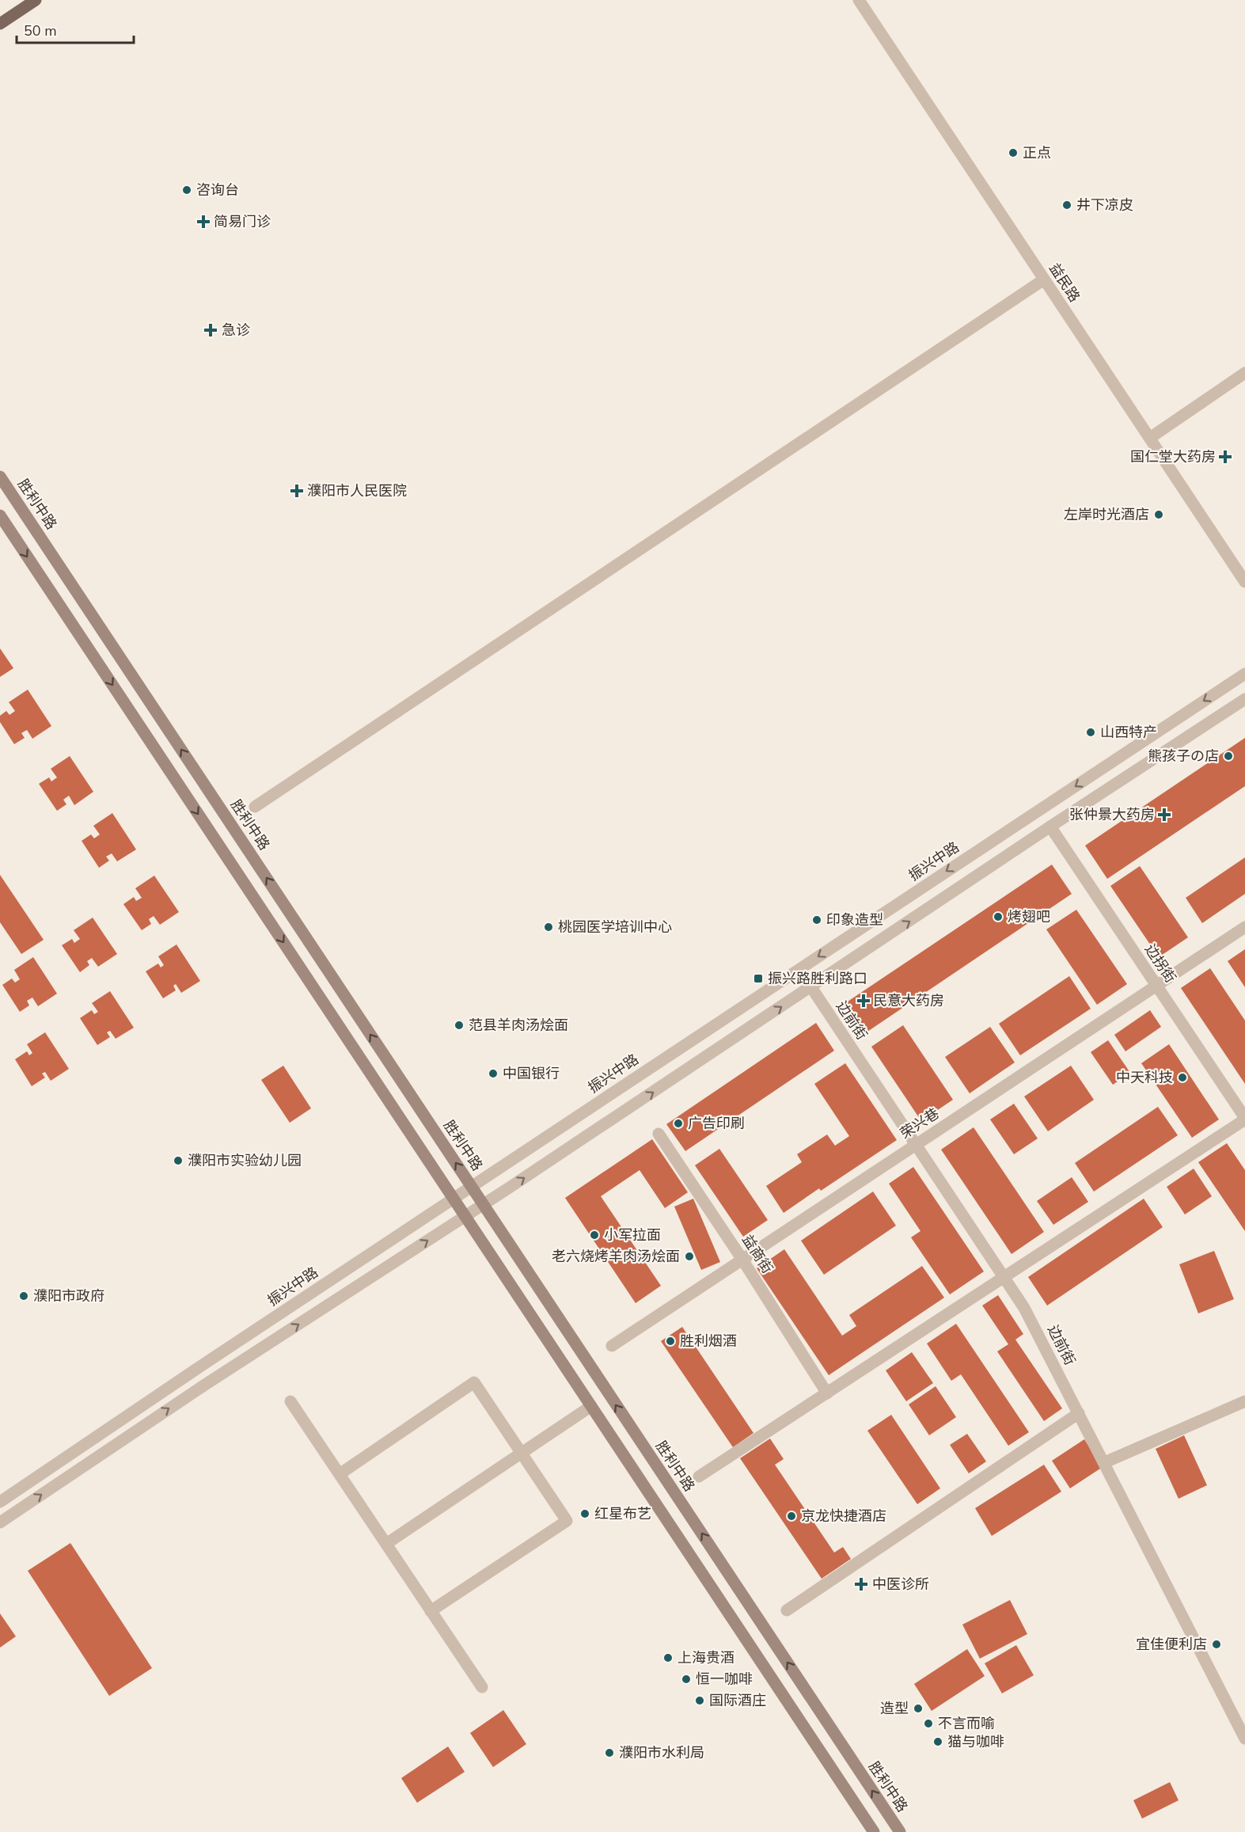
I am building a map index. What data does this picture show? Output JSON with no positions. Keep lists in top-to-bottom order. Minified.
{"streets":{"main road":["胜利中路"],"street":["益民路","振兴中路","边拐街","边前街","荣兴巷","益商街"]},"crossings":[["胜利中路","振兴中路"],["边拐街","荣兴巷"],["边前街","荣兴巷"],["荣兴巷","益商街"]],"places":{"other":["正点","咨询台","井下凉皮","左岸时光酒店","山西特产","熊孩子の店","烤翅吧","印象造型","桃园医学培训中心","范县羊肉汤烩面","中国银行","中天科技","广告印刷","濮阳市实验幼儿园","小军拉面","老六烧烤羊肉汤烩面","濮阳市政府","胜利烟酒","红星布艺","京龙快捷酒店","宜佳便利店","上海贵酒","恒一咖啡","国际酒庄","造型","不言而喻","猫与咖啡","濮阳市水利局"],"health":["简易门诊","急诊","国仁堂大药房","濮阳市人民医院","张仲景大药房","民意大药房","中医诊所"],"transit":["振兴路胜利路口"]},"scale_bar":"50 m"}
